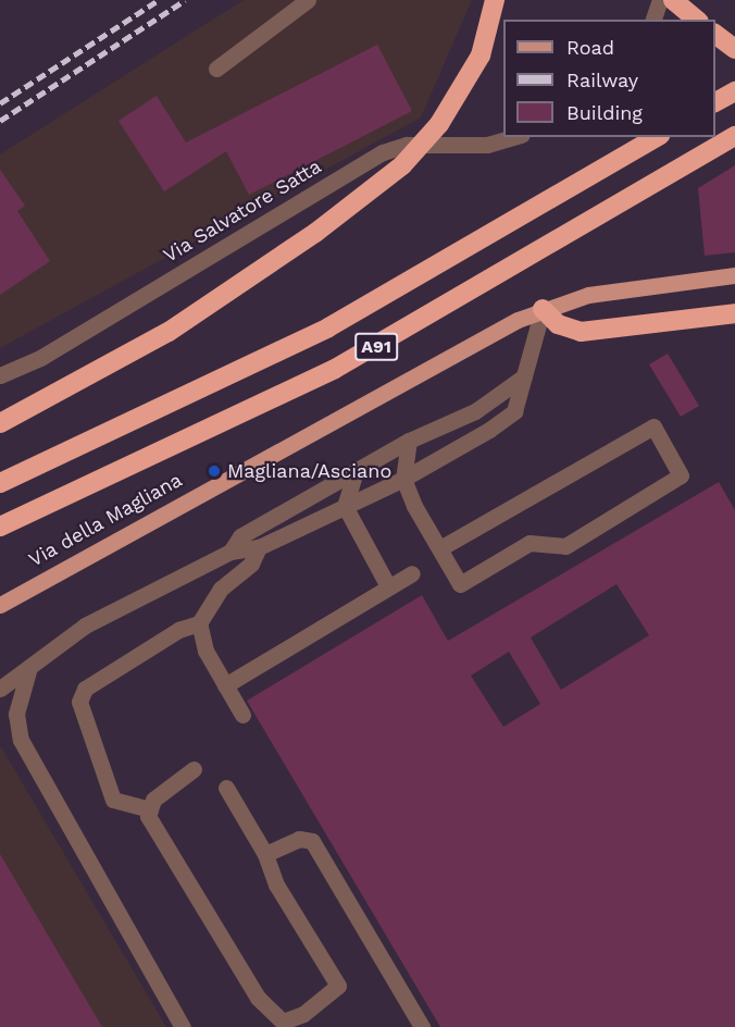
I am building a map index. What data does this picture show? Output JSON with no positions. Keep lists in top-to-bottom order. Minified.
{"streets":{"highway":["A91"],"main road":["Via della Magliana"],"street":["Via Salvatore Satta"]},"places":["Magliana/Asciano"],"legend":["Road","Railway","Building"]}
